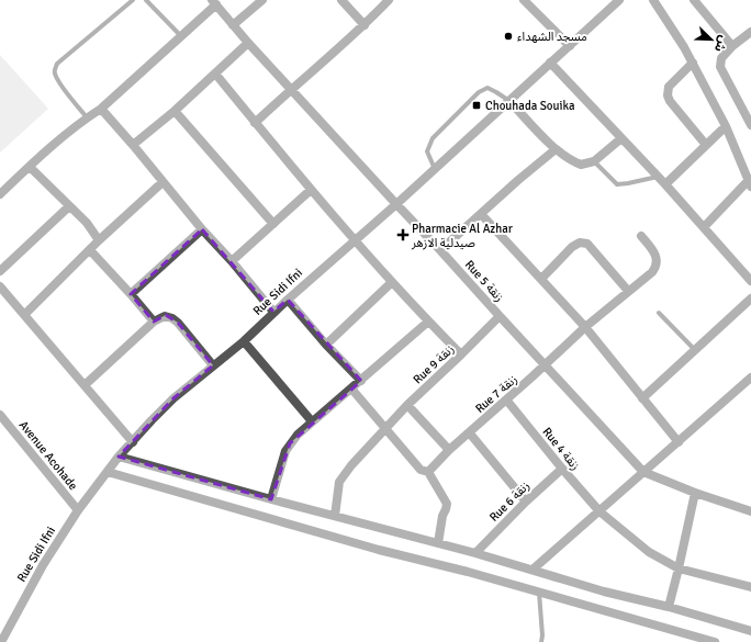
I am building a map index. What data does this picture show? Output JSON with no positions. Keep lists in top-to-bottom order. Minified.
{"streets":{"street":["Rue 5 زنقة","Rue Sidi Ifni","Rue 9 زنقة","Rue 7 زنقة","Rue 4 زنقة","Avenue Acohade","Rue 6 زنقة"]},"crossings":[["Rue 5 زنقة","Rue Sidi Ifni"],["Rue 5 زنقة","Rue 9 زنقة"],["Rue 5 زنقة","Rue 7 زنقة"],["Rue Sidi Ifni","Avenue Acohade"],["Rue 7 زنقة","Rue 4 زنقة"],["Rue 4 زنقة","Rue 6 زنقة"]],"places":{"other":["مسجد الشهداء"],"transit":["Chouhada Souika"],"health":["Pharmacie Al Azhar صيدلية الازهر"]},"north":"bottom right"}
